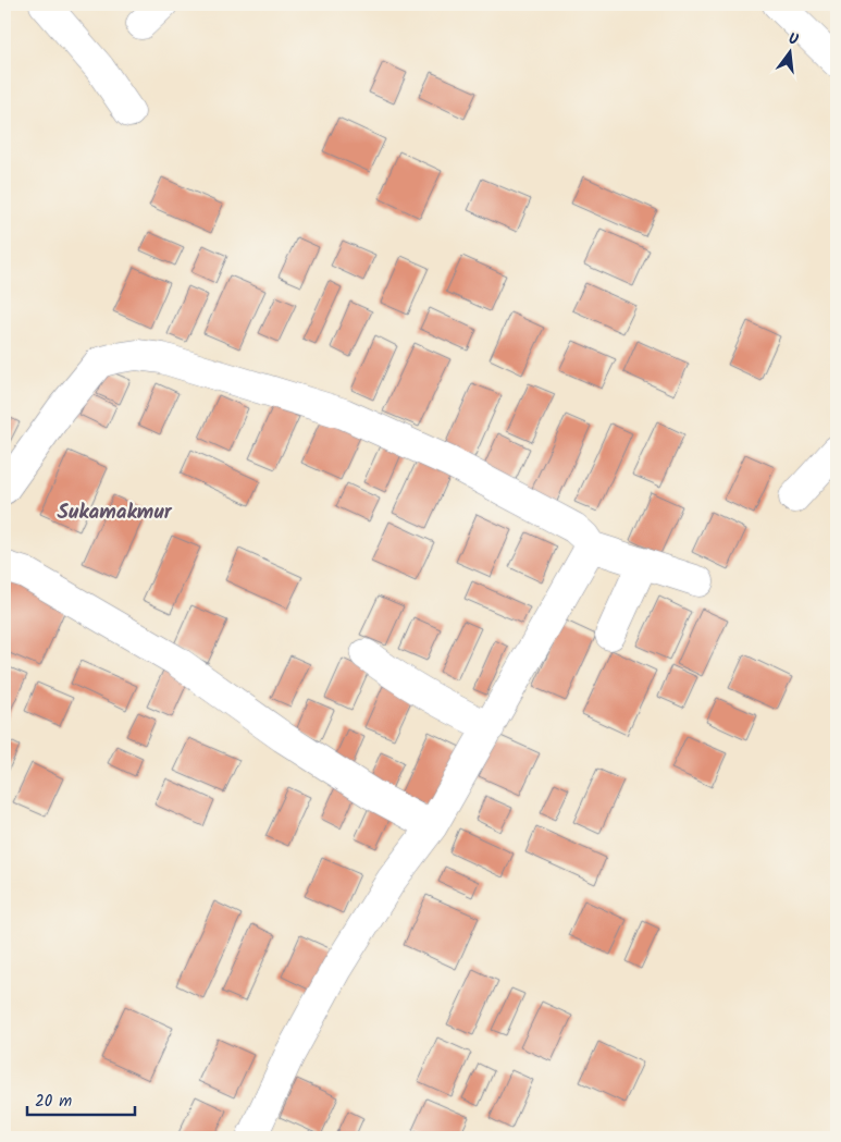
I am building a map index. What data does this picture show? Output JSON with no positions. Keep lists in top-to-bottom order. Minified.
{"districts":["Sukamakmur"],"scale_bar":"20 m","north":"top"}
